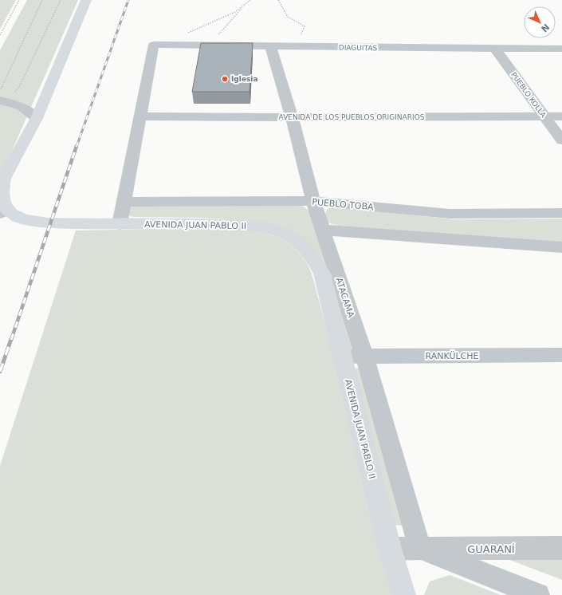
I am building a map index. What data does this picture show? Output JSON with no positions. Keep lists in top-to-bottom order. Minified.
{"streets":{"main road":["AVENIDA JUAN PABLO II"],"street":["DIAGUITAS","PUEBLO KOLLA","AVENIDA DE LOS PUEBLOS ORIGINARIOS","PUEBLO TOBA","ATACAMA","RANKÜLCHE","GUARANÍ"]},"crossings":[["DIAGUITAS","PUEBLO KOLLA"],["DIAGUITAS","AVENIDA DE LOS PUEBLOS ORIGINARIOS"],["DIAGUITAS","ATACAMA"],["PUEBLO KOLLA","AVENIDA DE LOS PUEBLOS ORIGINARIOS"],["AVENIDA DE LOS PUEBLOS ORIGINARIOS","ATACAMA"],["PUEBLO TOBA","ATACAMA"],["AVENIDA JUAN PABLO II","RANKÜLCHE"],["AVENIDA JUAN PABLO II","GUARANÍ"],["ATACAMA","RANKÜLCHE"],["ATACAMA","GUARANÍ"]],"places":["Iglesia"],"north":"bottom right"}
